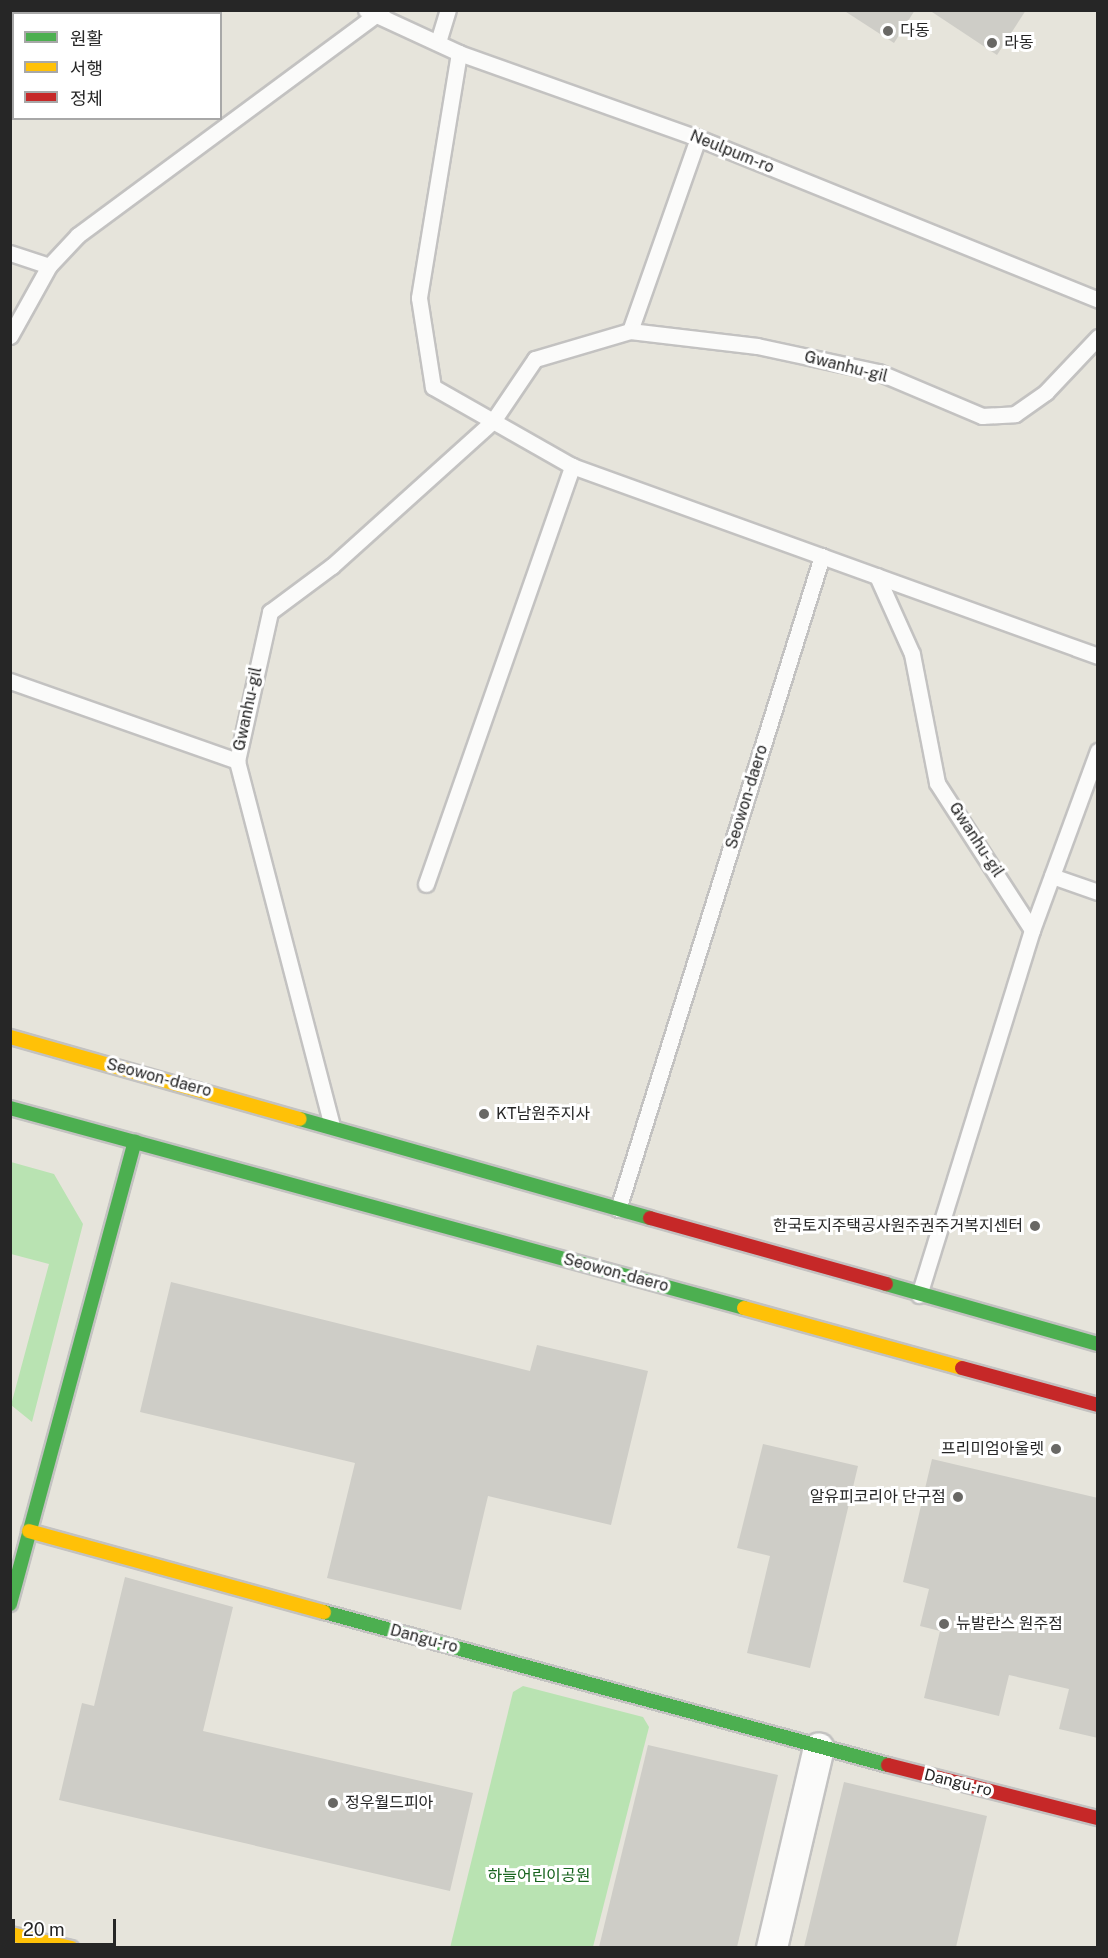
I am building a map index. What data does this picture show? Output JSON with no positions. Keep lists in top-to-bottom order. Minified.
{"streets":{"street":["Seowon-daero","Dangu-ro"],"lane":["Neulpum-ro","Gwanhu-gil"]},"crossings":[["Gwanhu-gil","Seowon-daero"]],"parks":["하늘어린이공원"],"places":["다동","라동","KT남원주지사","한국토지주택공사원주권주거복지센터","프리미엄아울렛","알유피코리아 단구점","뉴발란스 원주점","정우월드피아"],"legend":["원활","서행","정체"],"scale_bar":"20 m"}
